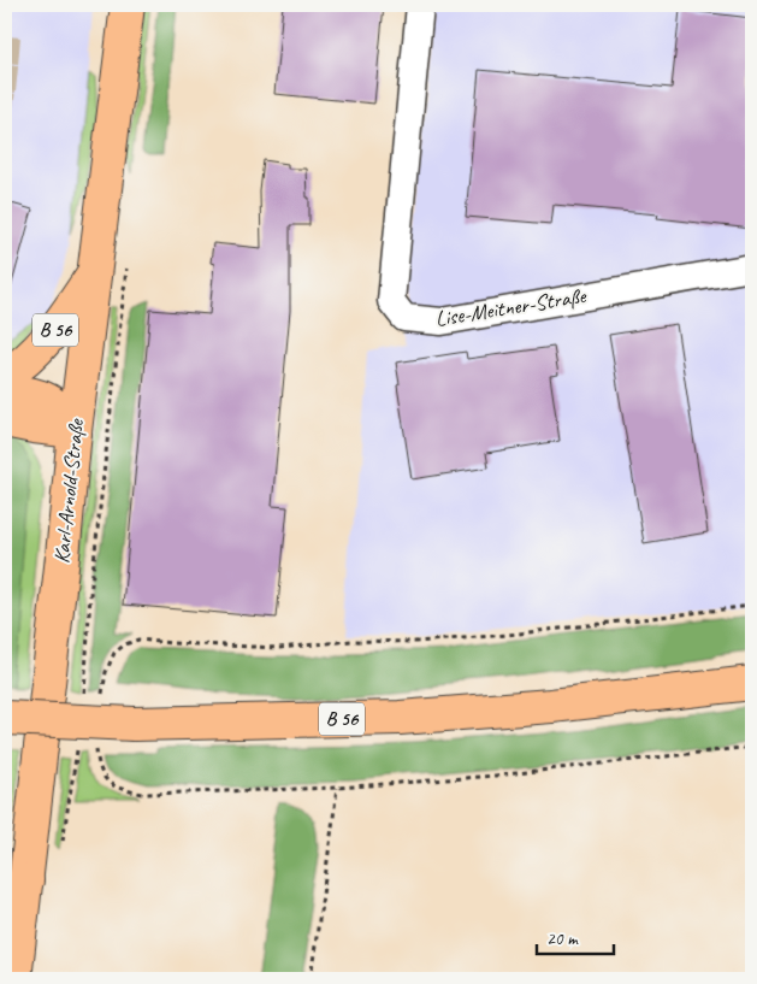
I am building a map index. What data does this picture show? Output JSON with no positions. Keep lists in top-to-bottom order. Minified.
{"streets":{"main road":["B 56","Karl-Arnold-Straße"],"street":["Lise-Meitner-Straße"]},"crossings":[["B 56","Karl-Arnold-Straße"]],"scale_bar":"20 m"}
